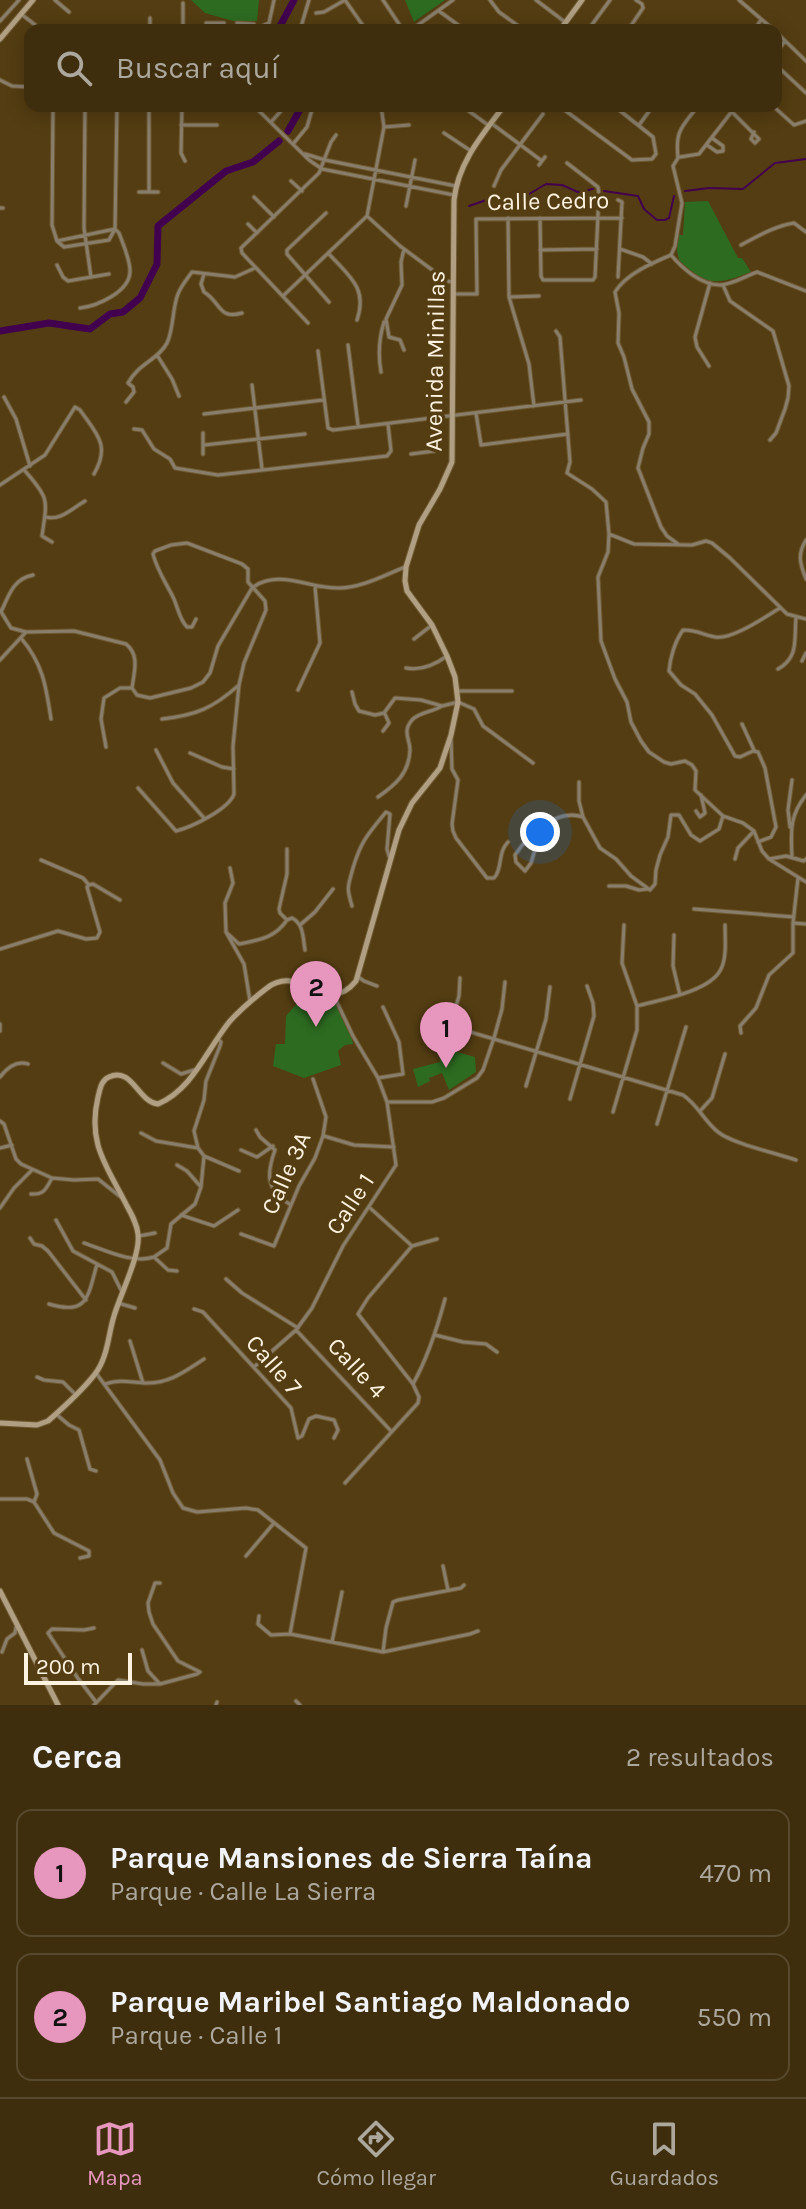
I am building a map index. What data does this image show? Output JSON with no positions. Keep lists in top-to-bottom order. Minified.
{"streets":{"street":["Calle Cedro","Avenida Minillas","Calle 3A","Calle 1","Calle 7","Calle 4"]},"crossings":[["Calle Cedro","Avenida Minillas"],["Calle 1","Calle 7"],["Calle 1","Calle 4"]],"scale_bar":"200 m","page":{"search":"Buscar aquí","pins":["2","1"],"scale":"200 m","heading":["Cerca","2 resultados"],"list":[{"mark":"1","name":"Parque Mansiones de Sierra Taína","note":"Parque · Calle La Sierra","value":"470 m"},{"mark":"2","name":"Parque Maribel Santiago Maldonado","note":"Parque · Calle 1","value":"550 m"}],"nav":["Mapa","Cómo llegar","Guardados"]}}
